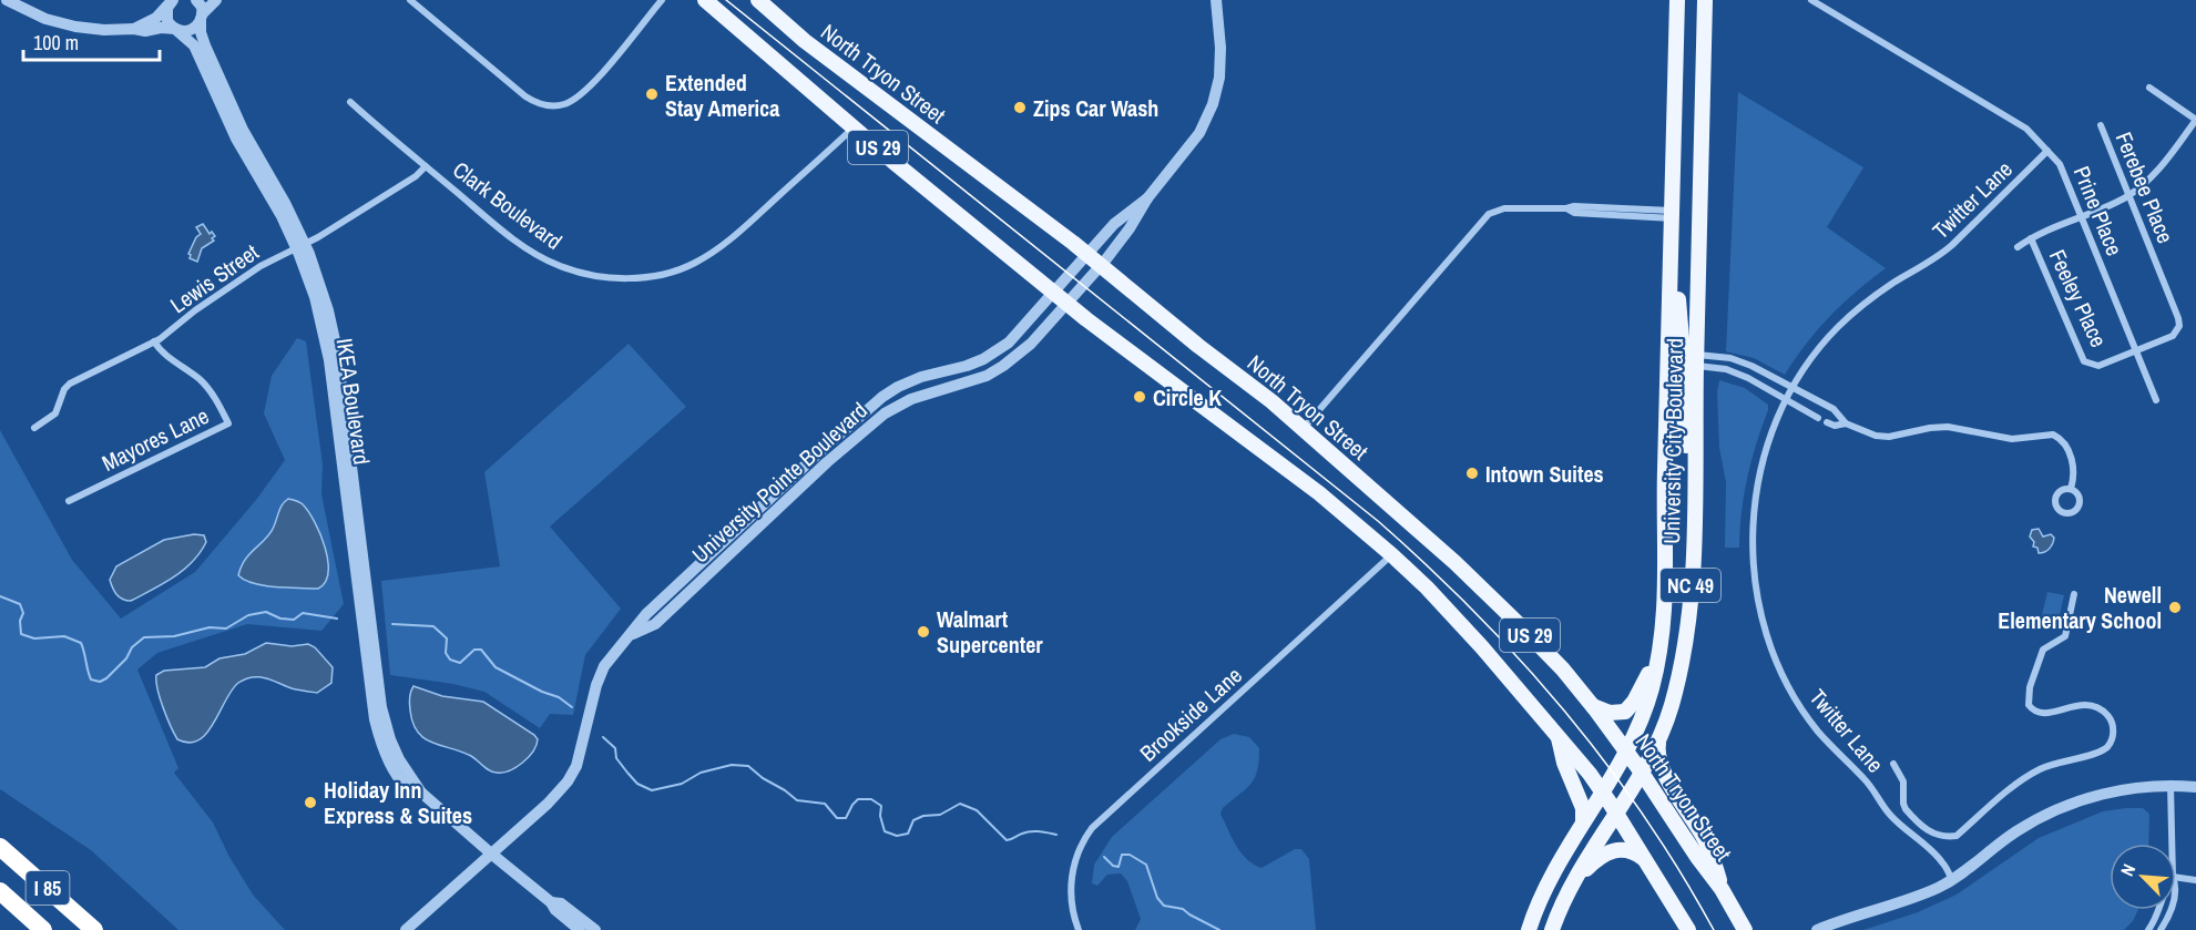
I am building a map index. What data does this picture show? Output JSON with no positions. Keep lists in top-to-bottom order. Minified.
{"streets":{"highway":["I 85"],"main road":["North Tryon Street","US 29","University City Boulevard","NC 49"],"street":["Ferebee Place","Twitter Lane","Clark Boulevard","Prine Place","Lewis Street","Feeley Place","IKEA Boulevard","Mayores Lane","University Pointe Boulevard","Brookside Lane"]},"crossings":[["North Tryon Street","University City Boulevard"],["North Tryon Street","University Pointe Boulevard"],["North Tryon Street","NC 49"],["US 29","Clark Boulevard"],["US 29","University Pointe Boulevard"],["US 29","Brookside Lane"],["Ferebee Place","Prine Place"],["Ferebee Place","Feeley Place"],["Twitter Lane","Prine Place"],["Clark Boulevard","Lewis Street"],["Prine Place","Feeley Place"],["Lewis Street","IKEA Boulevard"],["Lewis Street","Mayores Lane"],["IKEA Boulevard","University Pointe Boulevard"],["University City Boulevard","NC 49"]],"places":["Extended Stay America","Zips Car Wash","Circle K","Intown Suites","Newell Elementary School","Walmart Supercenter","Holiday Inn Express & Suites"],"scale_bar":"100 m","north":"top left"}
